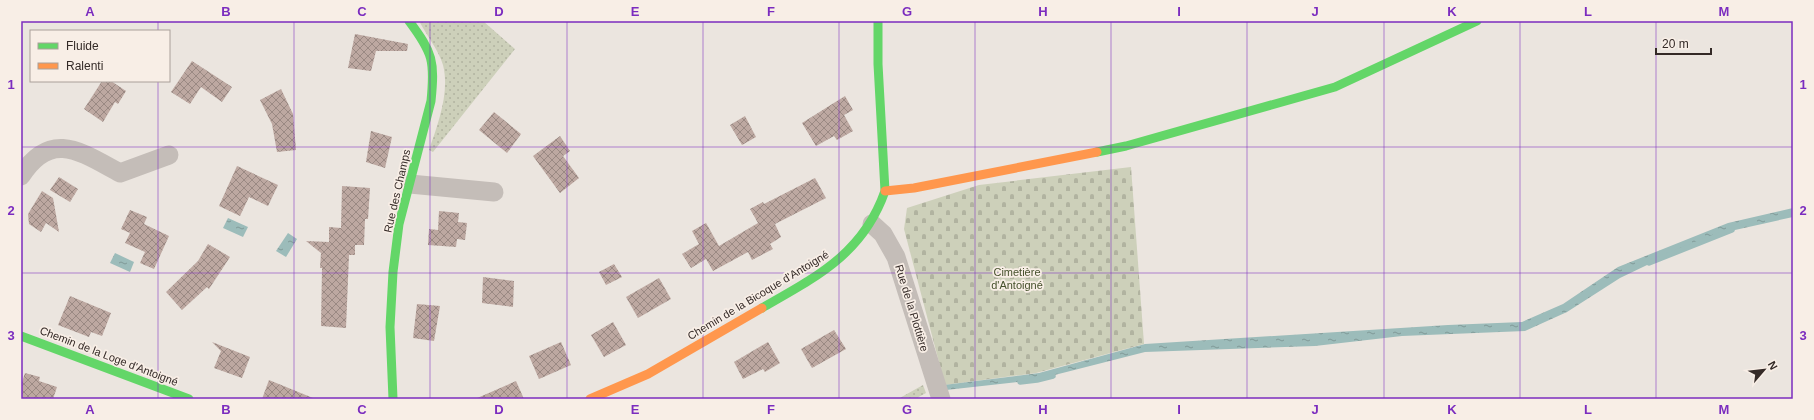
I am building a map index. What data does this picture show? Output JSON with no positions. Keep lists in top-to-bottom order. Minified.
{"streets":{"street":["Rue des Champs","Chemin de la Bicoque d'Antoigné","Rue de la Plottière","Chemin de la Loge d'Antoigné"]},"crossings":[["Chemin de la Bicoque d'Antoigné","Rue de la Plottière"]],"parks":["Cimetière d'Antoigné"],"legend":["Fluide","Ralenti"],"scale_bar":"20 m","north":"top right","grid":{"columns":["A","B","C","D","E","F","G","H","I","J","K","L","M"],"rows":["1","2","3"]}}
